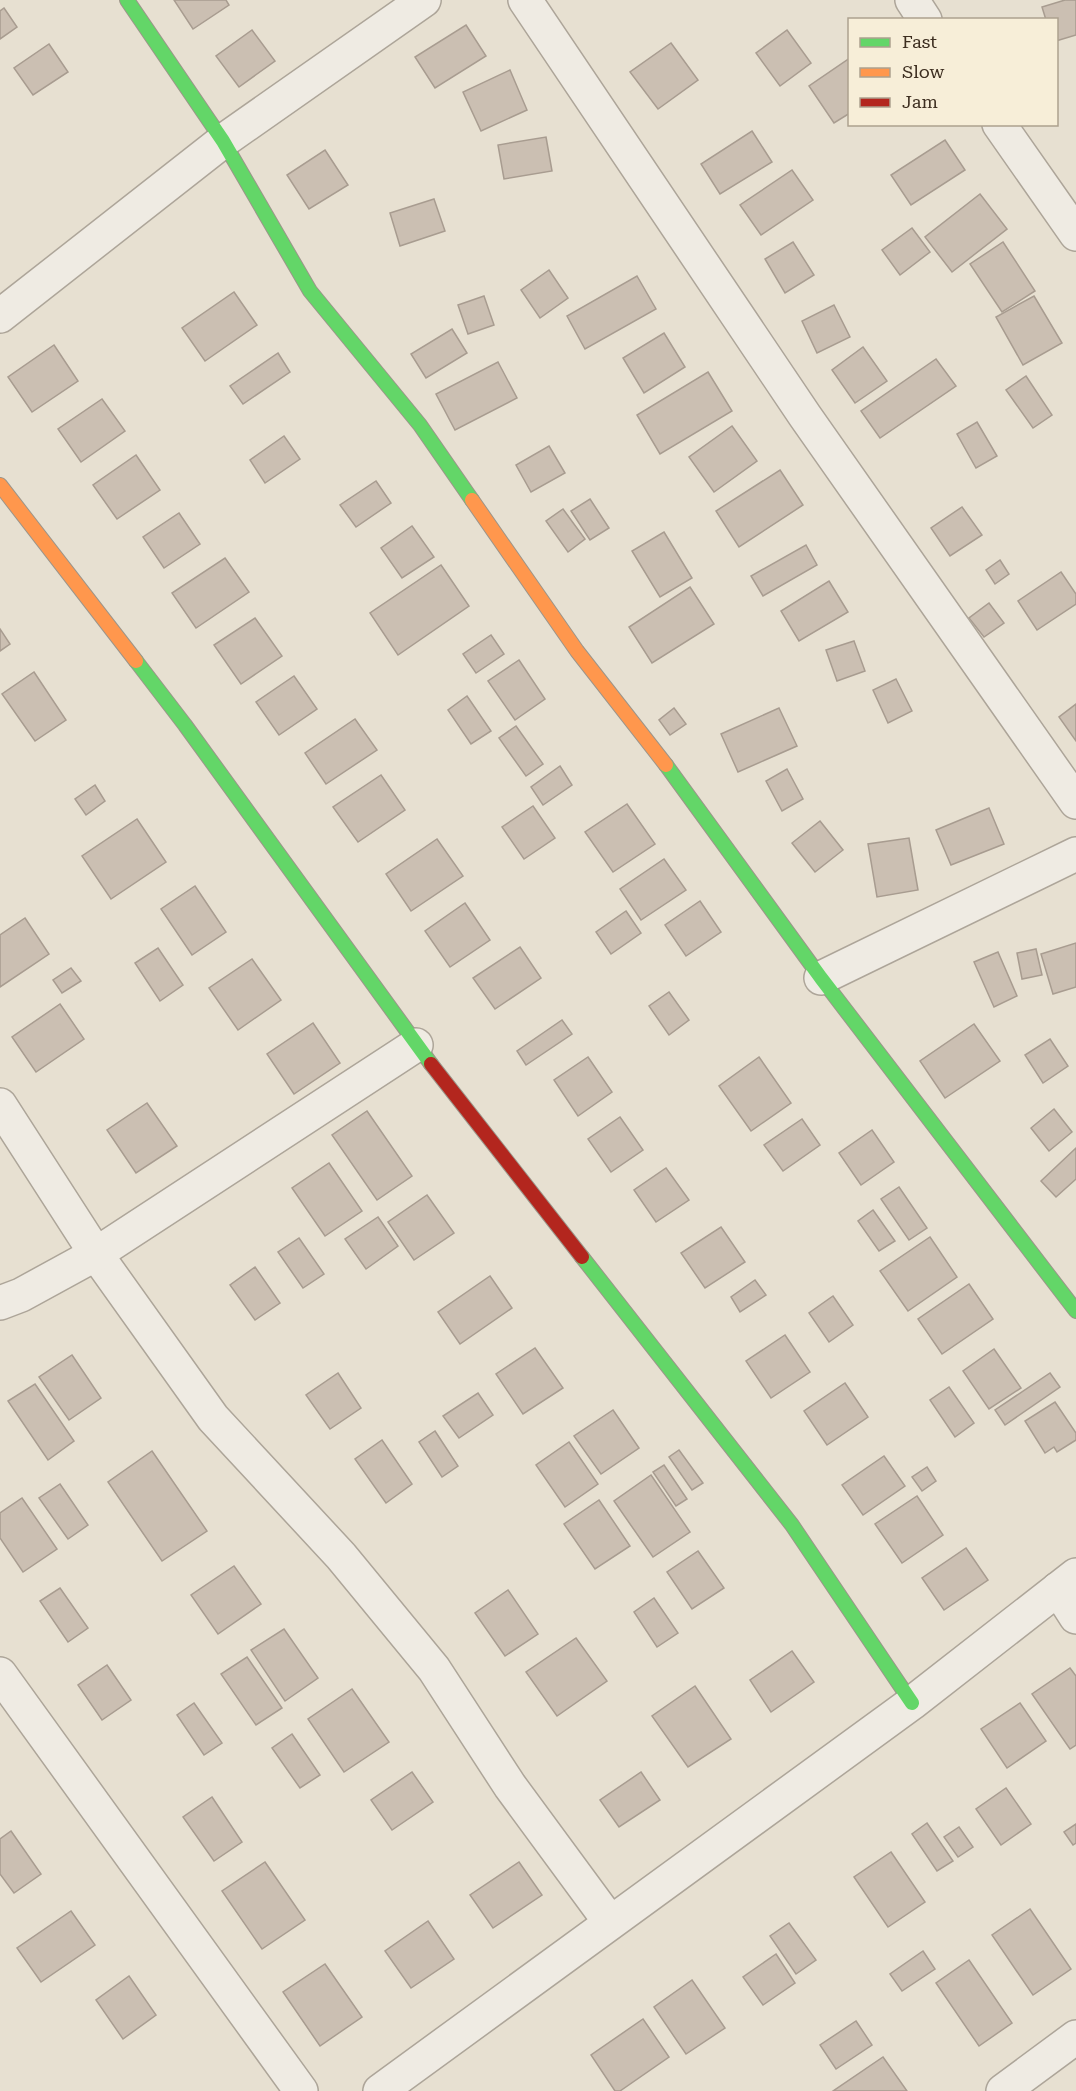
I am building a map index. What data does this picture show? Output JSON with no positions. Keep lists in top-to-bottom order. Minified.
{"legend":["Fast","Slow","Jam"]}
